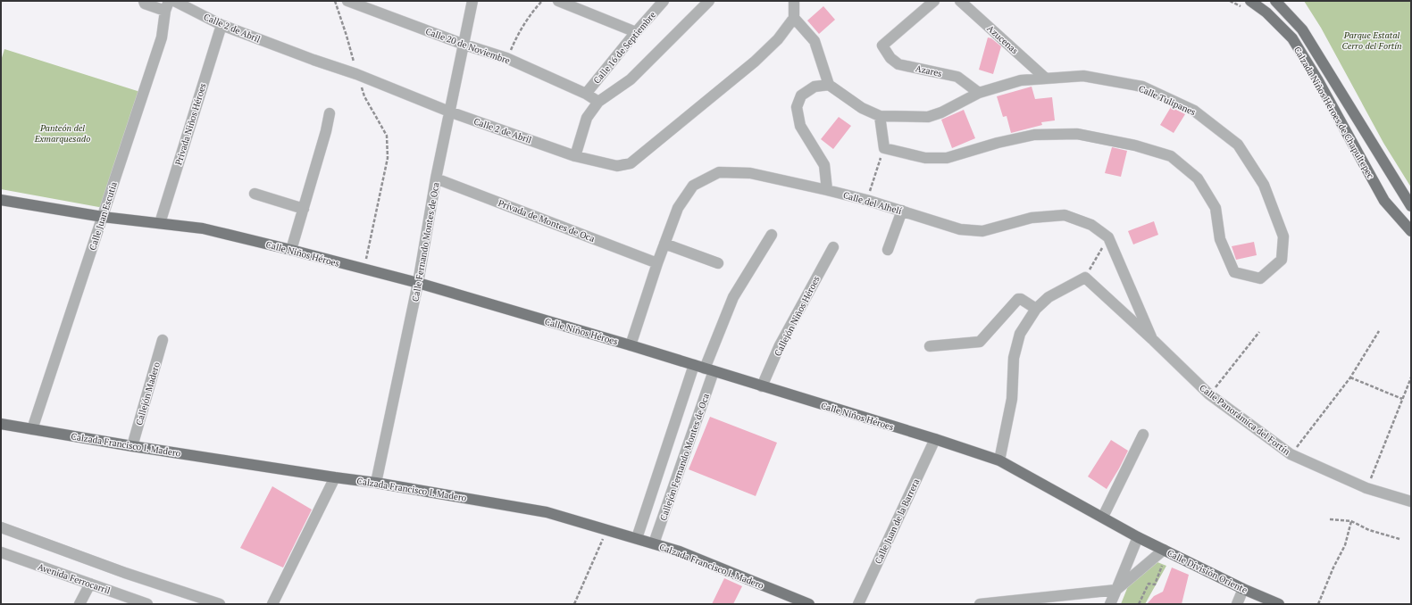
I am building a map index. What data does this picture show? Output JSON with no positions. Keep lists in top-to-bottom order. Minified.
{"streets":{"main road":["Calzada Niños Héroes de Chapultepec","Calle Niños Héroes","Calzada Francisco I. Madero","Calle División Oriente"],"street":["Calle 2 de Abril","Azucenas","Calle 20 de Noviembre","Calle 16 de Septiembre","Azares","Calle Tulipanes","Privada Niños Héroes","Calle del Alhelí","Calle Juan Escutia","Privada de Montes de Oca","Calle Fernando Montes de Oca","Callejón Niños Héroes","Callejón Madero","Calle Panorámica del Fortín","Callejón Fernando Montes de Oca","Calle Juan de la Barrera","Avenida Ferrocarril"]},"crossings":[["Calle 2 de Abril","Privada Niños Héroes"],["Calle 2 de Abril","Calle Fernando Montes de Oca"],["Azucenas","Calle Tulipanes"],["Calle 20 de Noviembre","Calle 16 de Septiembre"],["Calle 20 de Noviembre","Calle Fernando Montes de Oca"],["Azares","Calle Tulipanes"],["Privada Niños Héroes","Calle Niños Héroes"],["Calle del Alhelí","Privada de Montes de Oca"],["Calle del Alhelí","Calle Niños Héroes"],["Calle Juan Escutia","Calle Niños Héroes"],["Calle Juan Escutia","Calzada Francisco I. Madero"],["Privada de Montes de Oca","Calle Fernando Montes de Oca"],["Calle Fernando Montes de Oca","Calle Niños Héroes"],["Calle Fernando Montes de Oca","Calzada Francisco I. Madero"],["Calle Niños Héroes","Callejón Niños Héroes"],["Calle Niños Héroes","Callejón Fernando Montes de Oca"],["Calle Niños Héroes","Calle Juan de la Barrera"],["Calle Niños Héroes","Calle División Oriente"],["Callejón Madero","Calzada Francisco I. Madero"],["Calzada Francisco I. Madero","Callejón Fernando Montes de Oca"]],"parks":["Parque Estatal Cerro del Fortín","Panteón del Exmarquesado"]}
